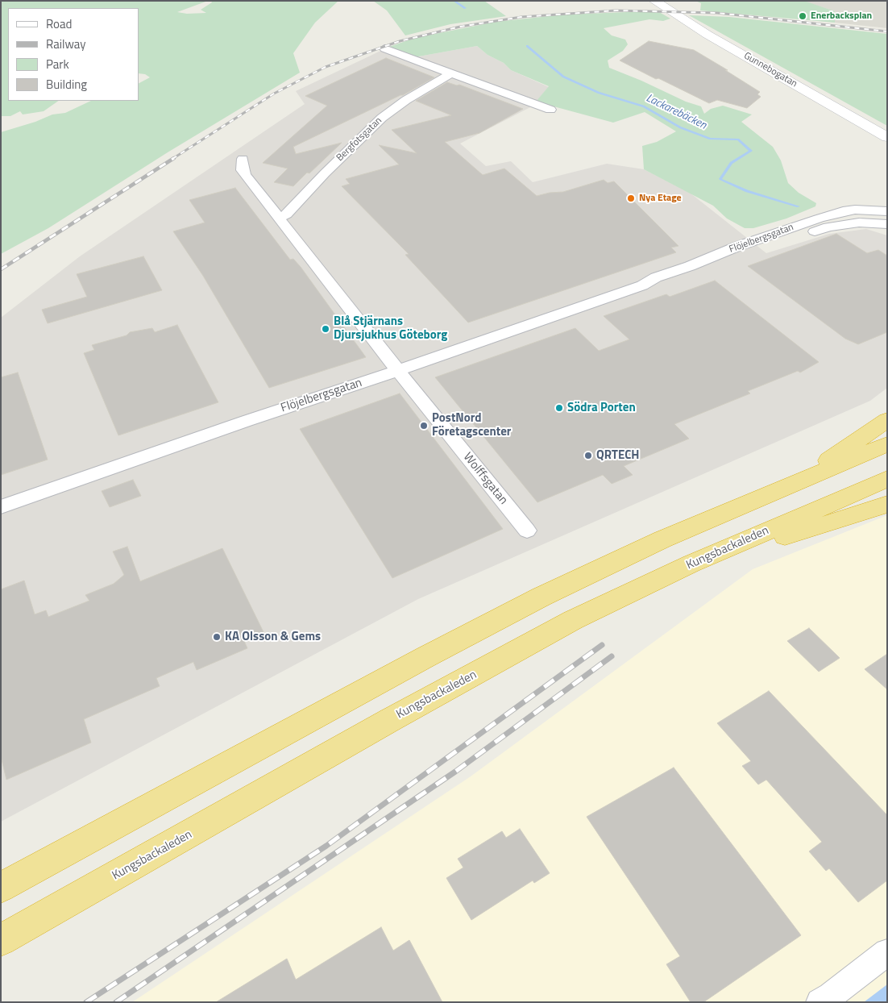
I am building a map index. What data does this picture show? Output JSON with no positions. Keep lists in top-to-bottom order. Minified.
{"streets":{"highway":["Kungsbackaleden"],"street":["Gunnebogatan","Bergfotsgatan","Flöjelbergsgatan","Wolffsgatan"]},"crossings":[["Flöjelbergsgatan","Wolffsgatan"]],"water":["Lackarebäcken"],"places":["Enerbacksplan","Nya Etage","Blå Stjärnans Djursjukhus Göteborg","Södra Porten","PostNord Företagscenter","QRTECH","KA Olsson & Gems"],"legend":["Road","Railway","Park","Building"]}
